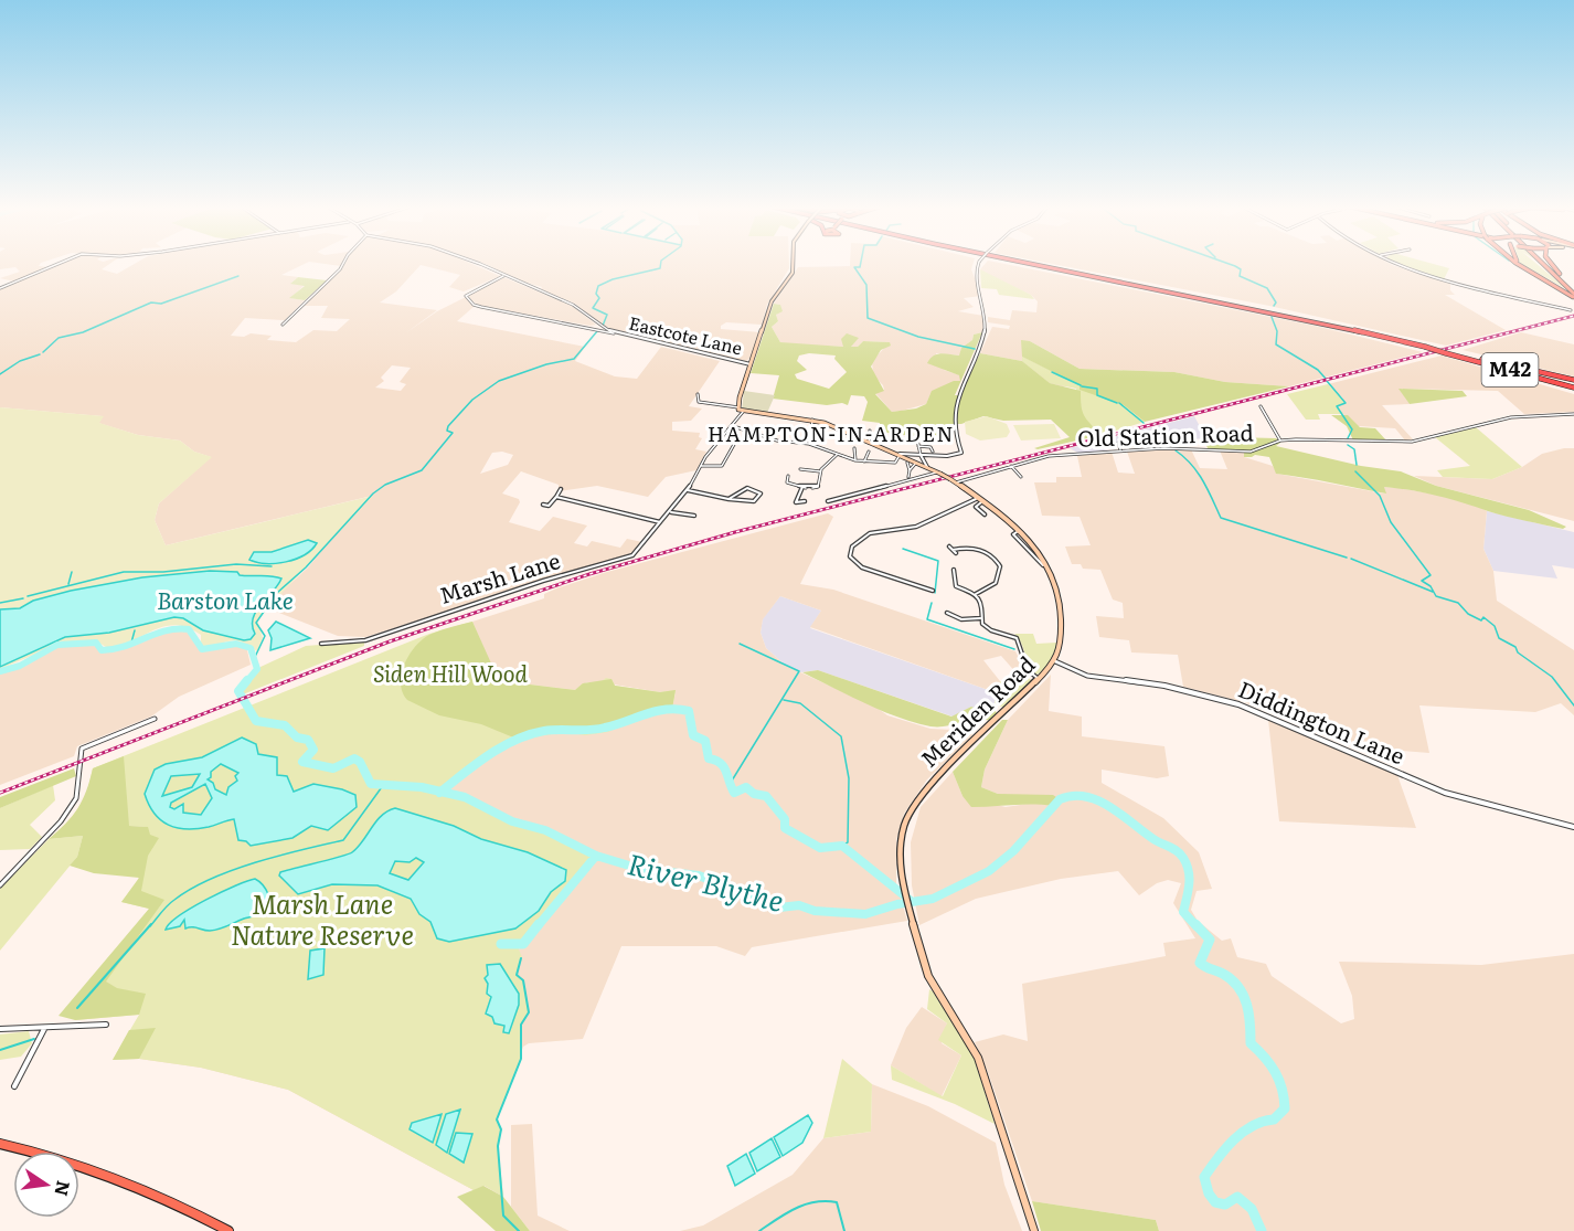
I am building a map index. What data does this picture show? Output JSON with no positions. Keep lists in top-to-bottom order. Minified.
{"streets":{"highway":["M42"],"main road":["Meriden Road"],"street":["Eastcote Lane","Old Station Road","Marsh Lane","Diddington Lane"]},"crossings":[["Old Station Road","Meriden Road"],["Meriden Road","Diddington Lane"]],"districts":["HAMPTON-IN-ARDEN"],"water":["Barston Lake","River Blythe"],"parks":["Siden Hill Wood","Marsh Lane Nature Reserve"],"north":"right"}
